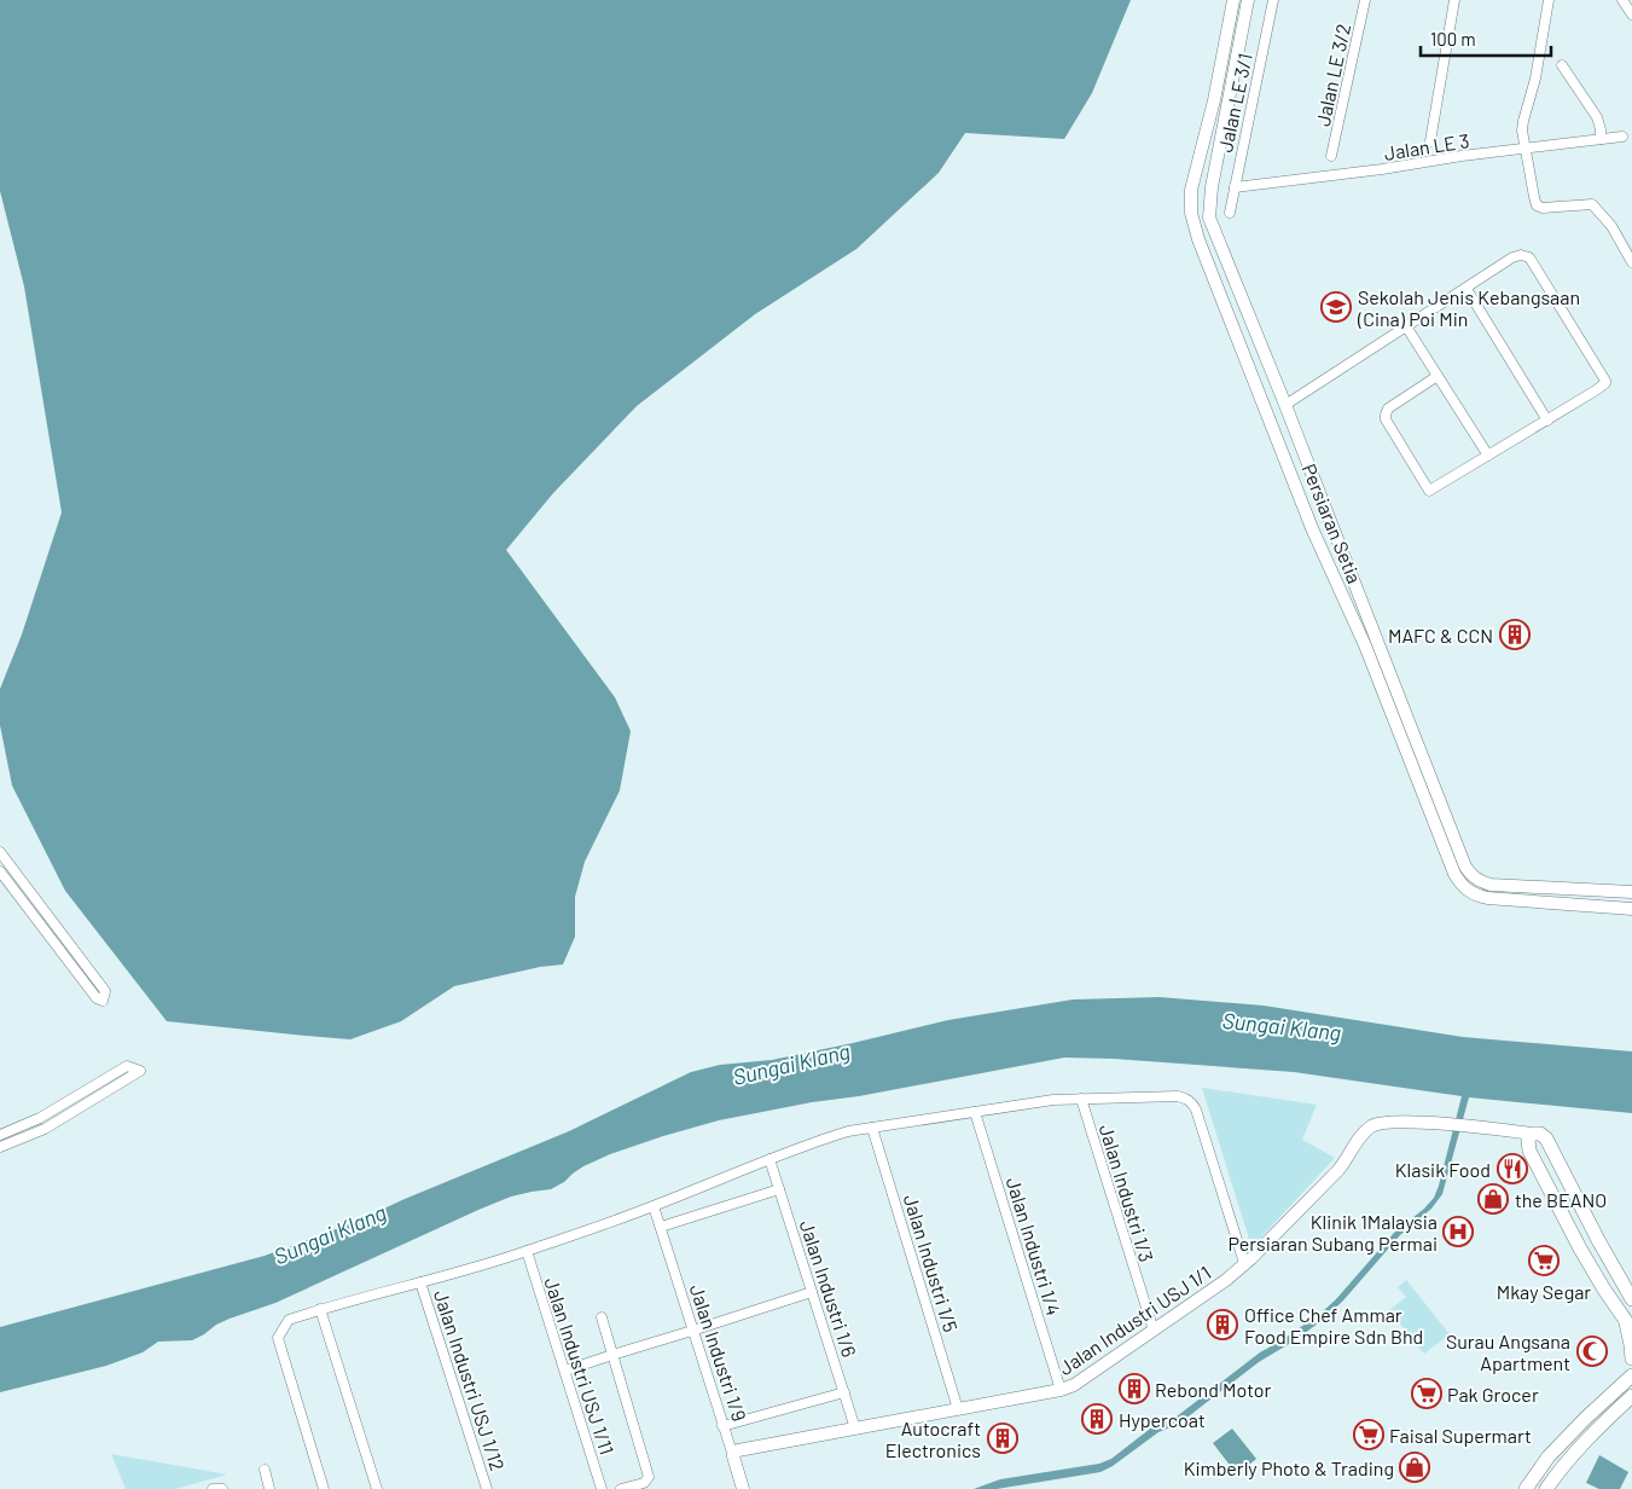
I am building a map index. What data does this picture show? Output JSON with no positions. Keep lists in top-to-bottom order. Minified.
{"streets":{"street":["Jalan LE 3/2","Jalan LE 3/1","Jalan LE 3","Persiaran Setia","Jalan Industri 1/3","Jalan Industri 1/4","Jalan Industri 1/5","Jalan Industri 1/6","Jalan Industri USJ 1/1","Jalan Industri 1/9","Jalan Industri USJ 1/11","Jalan Industri USJ 1/12"]},"crossings":[["Jalan LE 3/1","Jalan LE 3"],["Jalan Industri 1/3","Jalan Industri USJ 1/1"],["Jalan Industri 1/4","Jalan Industri USJ 1/1"],["Jalan Industri 1/5","Jalan Industri USJ 1/1"],["Jalan Industri 1/6","Jalan Industri USJ 1/1"],["Jalan Industri USJ 1/1","Jalan Industri 1/9"]],"water":["Sungai Klang"],"places":{"school or university":["Sekolah Jenis Kebangsaan (Cina) Poi Min"],"building":["MAFC & CCN","Office Chef Ammar Food Empire Sdn Bhd","Rebond Motor","Hypercoat","Autocraft Electronics"],"restaurant":["Klasik Food"],"shop":["the BEANO","Kimberly Photo & Trading"],"hospital":["Klinik 1Malaysia Persiaran Subang Permai"],"supermarket":["Mkay Segar","Pak Grocer","Faisal Supermart"],"mosque":["Surau Angsana Apartment"]},"scale_bar":"100 m"}
